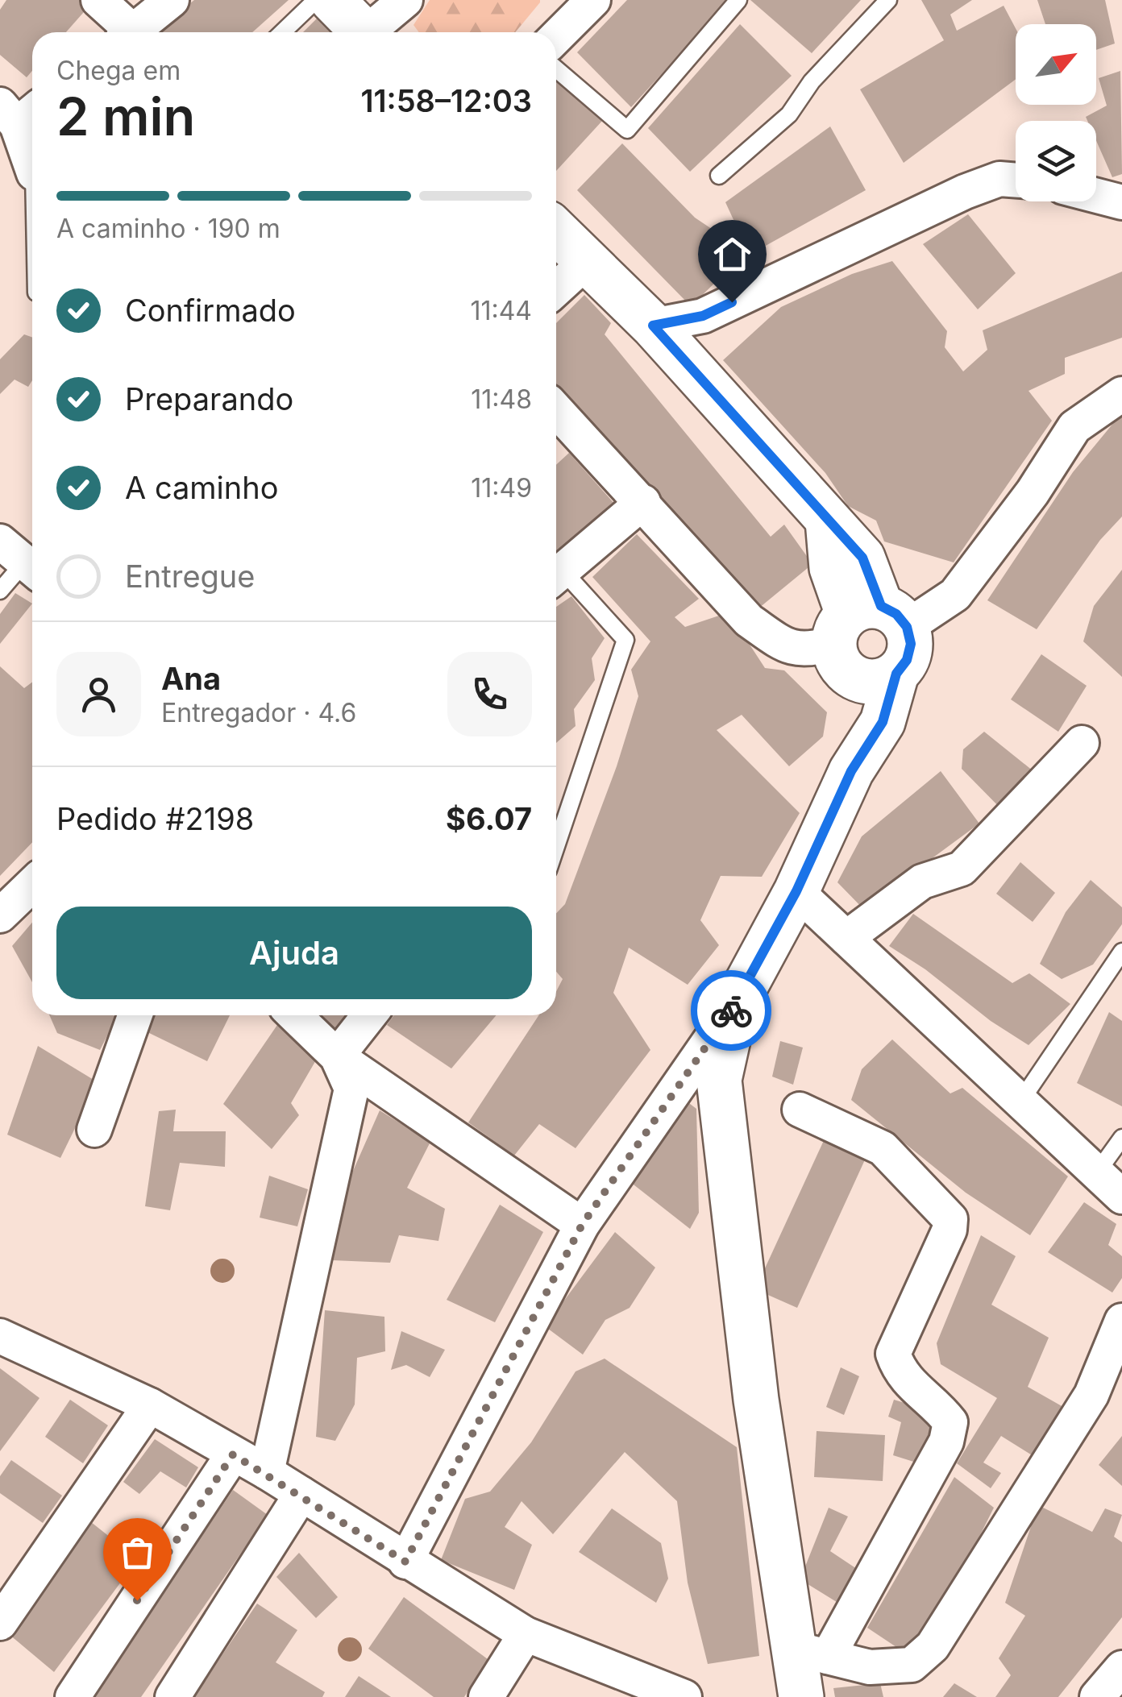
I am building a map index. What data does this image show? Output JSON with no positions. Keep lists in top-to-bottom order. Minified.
{"north":"top right","page":{"heading":["2 min","Chega em","11:58–12:03"],"panel":["Ana","Entregador · 4.6","Pedido #2198","$6.07"],"bar":"A caminho · 190 m","list":[["Confirmado","11:44"],["Preparando","11:48"],["A caminho","11:49"],"Entregue"],"buttons":"Ajuda"}}
